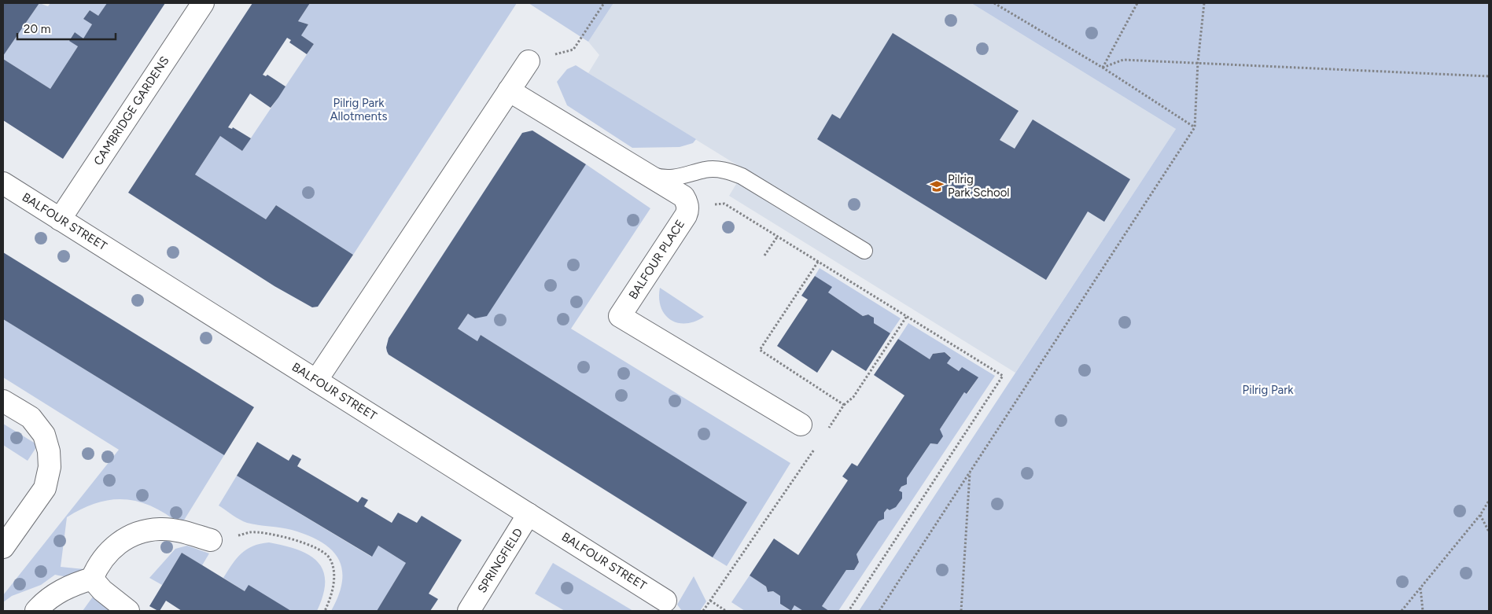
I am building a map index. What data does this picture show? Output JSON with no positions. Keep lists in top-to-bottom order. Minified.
{"streets":{"street":["CAMBRIDGE GARDENS","BALFOUR STREET","BALFOUR PLACE","SPRINGFIELD"]},"crossings":[["CAMBRIDGE GARDENS","BALFOUR STREET"],["BALFOUR STREET","SPRINGFIELD"]],"parks":["Pilrig Park Allotments","Pilrig Park"],"places":{"school or university":["Pilrig Park School"]},"scale_bar":"20 m"}
